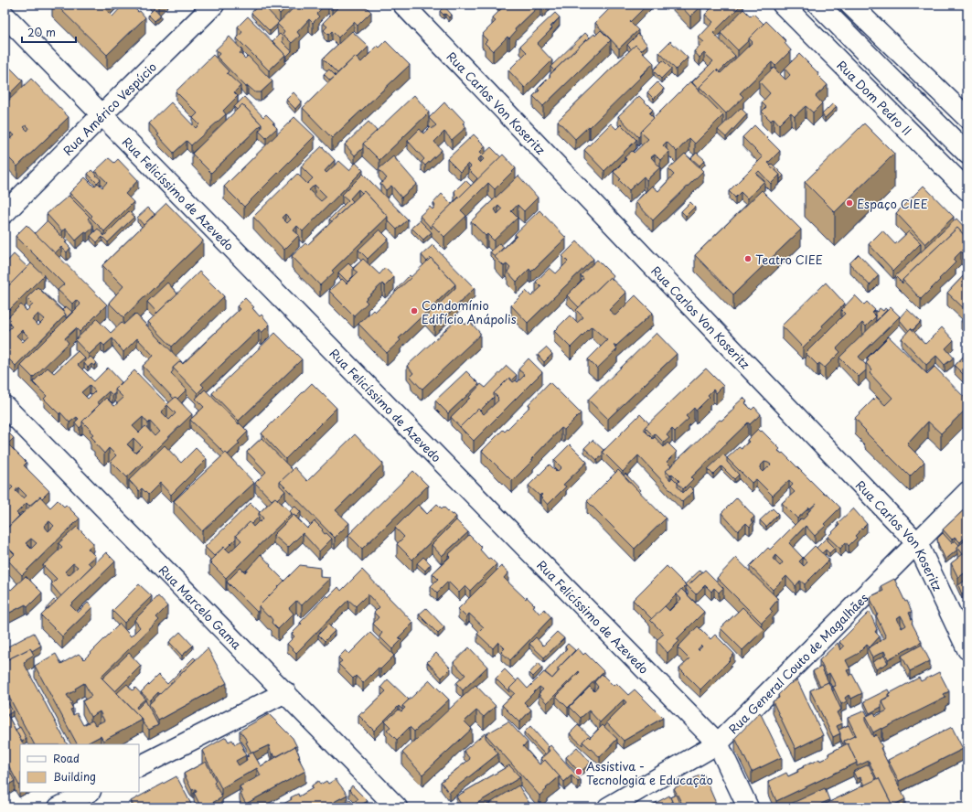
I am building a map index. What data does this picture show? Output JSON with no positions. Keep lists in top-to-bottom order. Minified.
{"streets":{"street":["Rua Dom Pedro II","Rua Carlos Von Koseritz","Rua Américo Vespúcio","Rua Felicíssimo de Azevedo","Rua Marcelo Gama","Rua General Couto de Magalhães"]},"crossings":[["Rua Carlos Von Koseritz","Rua General Couto de Magalhães"],["Rua Américo Vespúcio","Rua Felicíssimo de Azevedo"],["Rua Felicíssimo de Azevedo","Rua General Couto de Magalhães"]],"places":["Espaço CIEE","Teatro CIEE","Condomínio Edifício Anápolis","Assistiva - Tecnologia e Educação"],"legend":["Road","Building"],"scale_bar":"20 m"}
